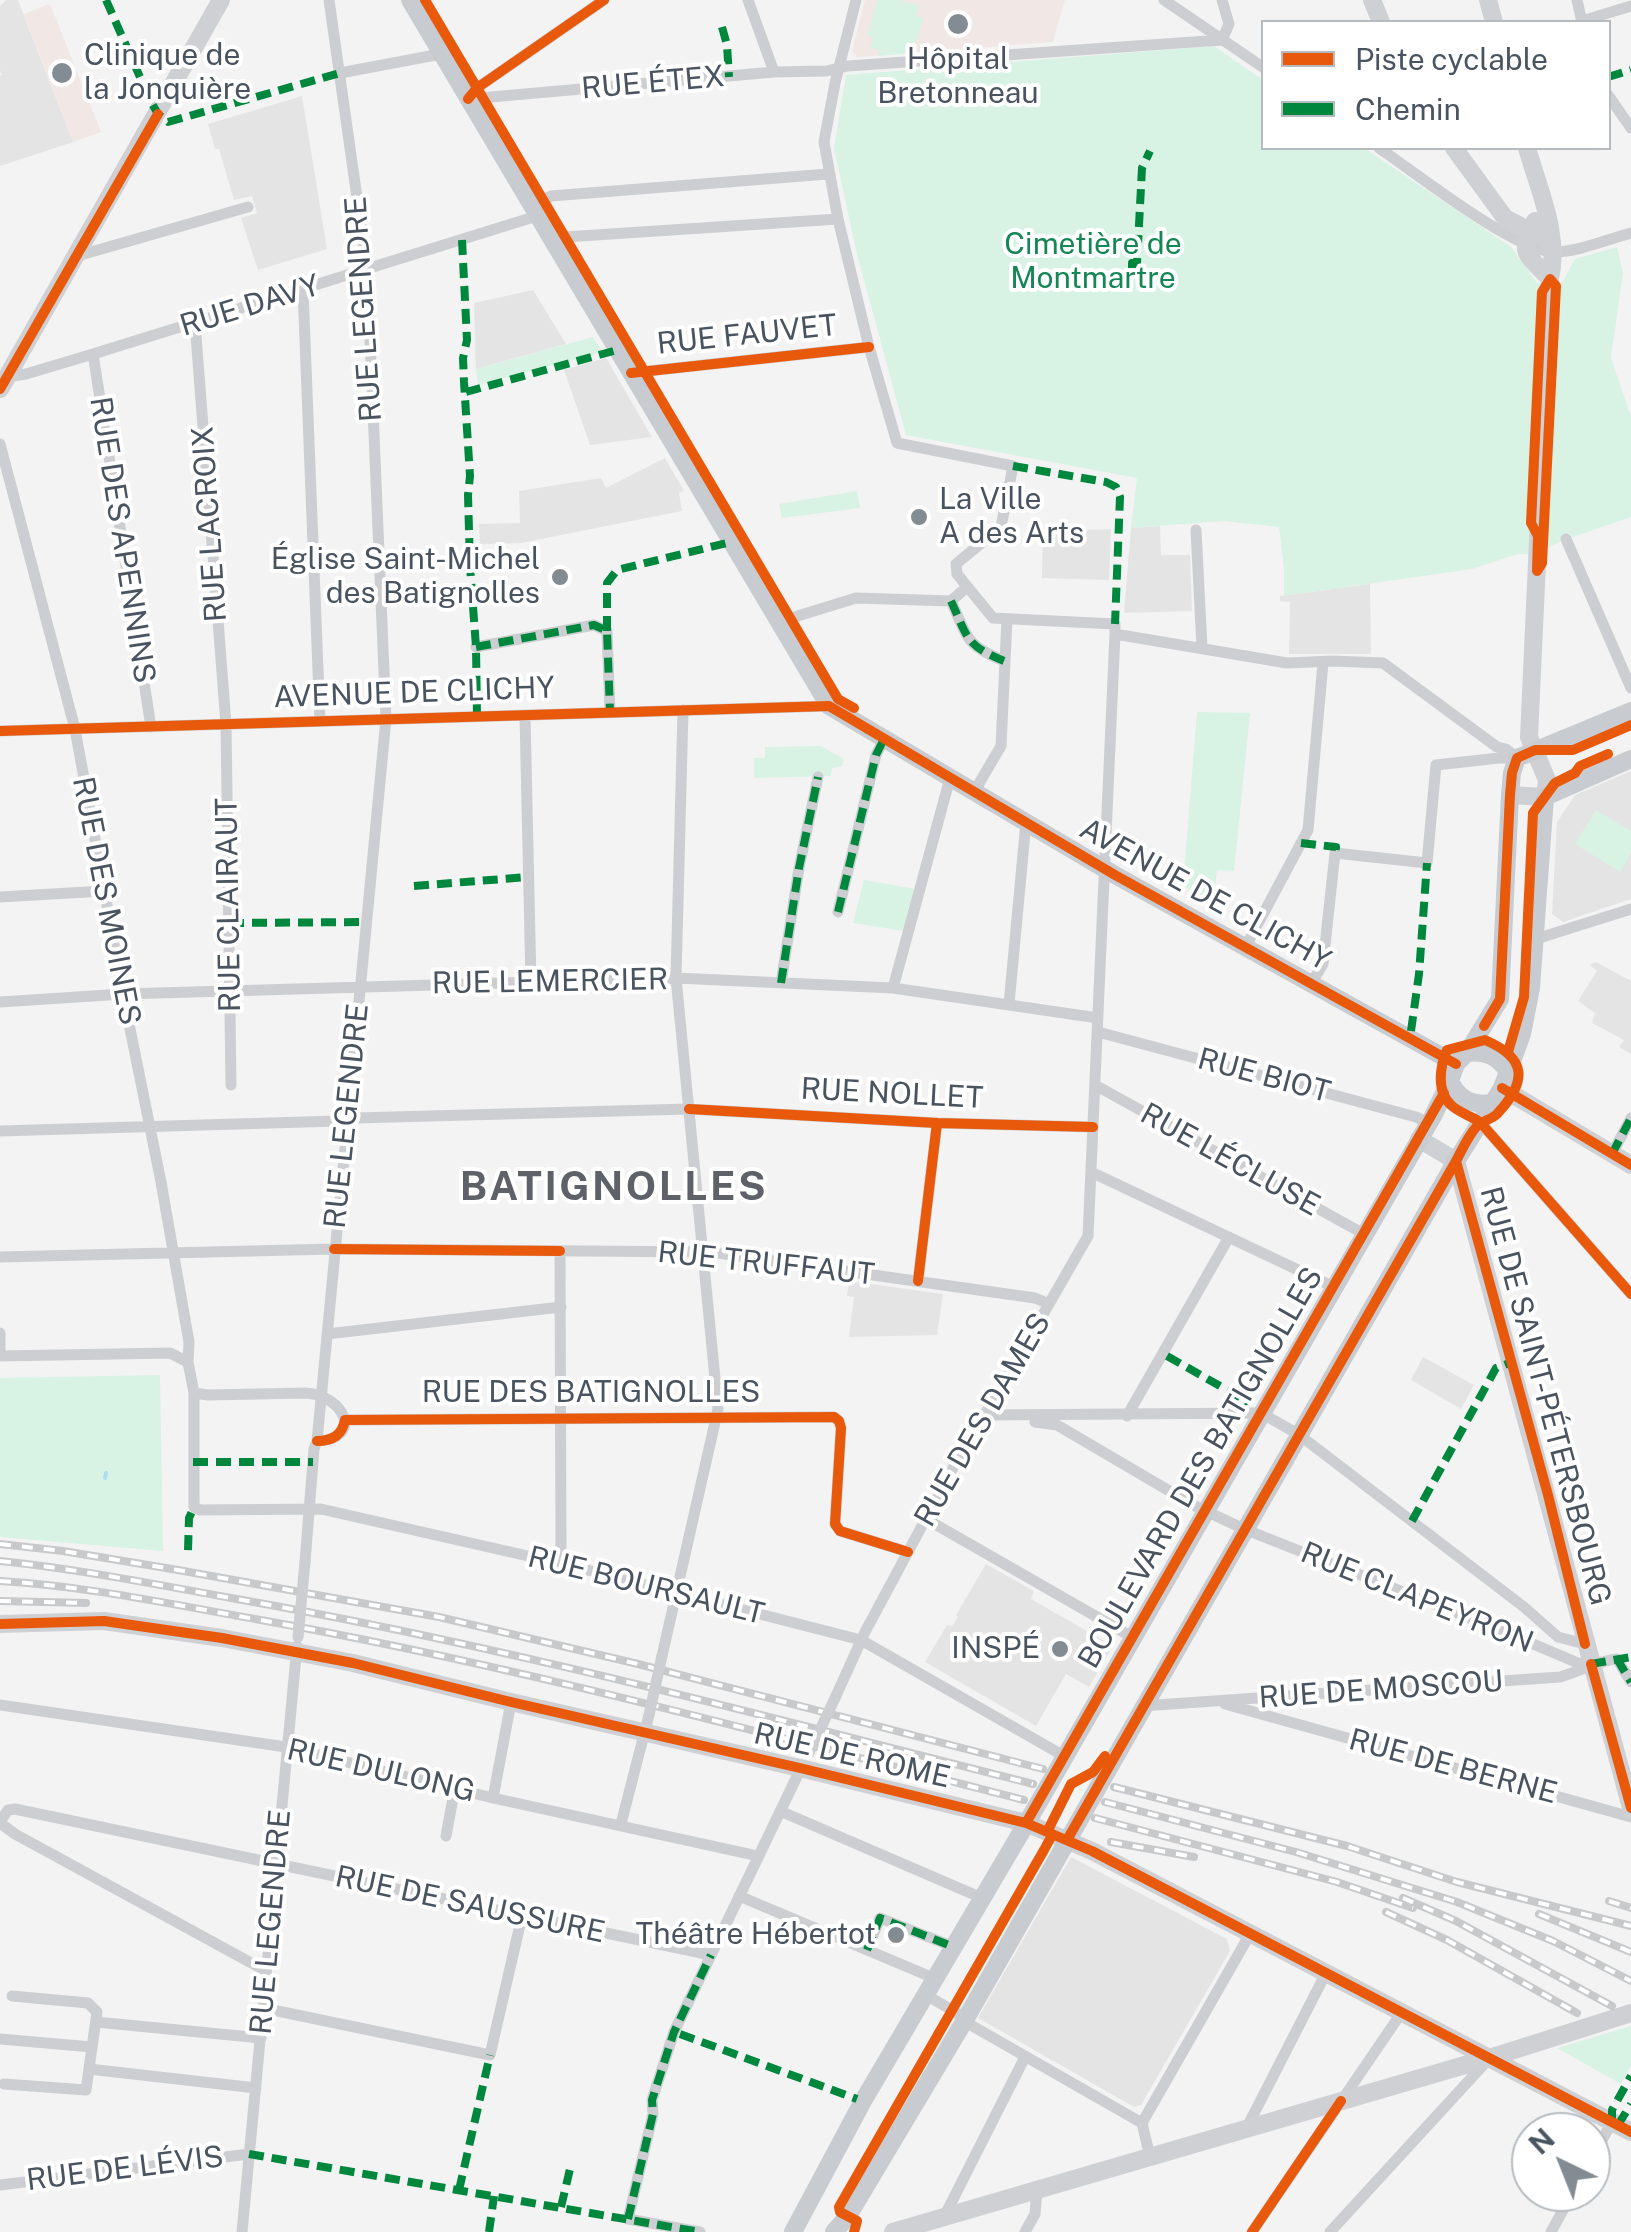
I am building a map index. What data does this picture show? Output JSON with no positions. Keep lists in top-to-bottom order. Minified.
{"streets":{"main road":["AVENUE DE CLICHY","RUE DE SAINT-PÉTERSBOURG","BOULEVARD DES BATIGNOLLES","RUE DE ROME"],"street":["RUE ÉTEX","RUE DAVY","RUE LEGENDRE","RUE FAUVET","RUE LACROIX","RUE DES APENNINS","RUE DES MOINES","RUE CLAIRAUT","RUE LEMERCIER","RUE BIOT","RUE NOLLET","RUE LÉCLUSE","RUE TRUFFAUT","RUE DES BATIGNOLLES","RUE DES DAMES","RUE BOURSAULT","RUE CLAPEYRON","RUE DE MOSCOU","RUE DE BERNE","RUE DULONG","RUE DE SAUSSURE","RUE DE LÉVIS"]},"crossings":[["RUE DAVY","RUE LEGENDRE"],["RUE DAVY","RUE LACROIX"],["RUE DAVY","RUE DES APENNINS"],["RUE LEGENDRE","AVENUE DE CLICHY"],["RUE LEGENDRE","RUE LEMERCIER"],["RUE LEGENDRE","RUE NOLLET"],["RUE LEGENDRE","RUE TRUFFAUT"],["RUE LEGENDRE","RUE BOURSAULT"],["RUE LEGENDRE","RUE DE ROME"],["RUE LEGENDRE","RUE DULONG"],["RUE LEGENDRE","RUE DE SAUSSURE"],["RUE LEGENDRE","RUE DE LÉVIS"],["RUE LACROIX","AVENUE DE CLICHY"],["RUE LACROIX","RUE CLAIRAUT"],["RUE DES APENNINS","AVENUE DE CLICHY"],["AVENUE DE CLICHY","RUE DES MOINES"],["AVENUE DE CLICHY","RUE CLAIRAUT"],["AVENUE DE CLICHY","RUE DES DAMES"],["AVENUE DE CLICHY","BOULEVARD DES BATIGNOLLES"],["RUE DES MOINES","RUE LEMERCIER"],["RUE DES MOINES","RUE NOLLET"],["RUE DES MOINES","RUE TRUFFAUT"],["RUE DES MOINES","RUE BOURSAULT"],["RUE CLAIRAUT","RUE LEMERCIER"],["RUE LEMERCIER","RUE DES DAMES"],["RUE BIOT","RUE DES DAMES"],["RUE BIOT","BOULEVARD DES BATIGNOLLES"],["RUE NOLLET","RUE DES DAMES"],["RUE LÉCLUSE","RUE DES DAMES"],["RUE LÉCLUSE","BOULEVARD DES BATIGNOLLES"],["RUE TRUFFAUT","RUE DES DAMES"],["RUE DES BATIGNOLLES","RUE DES DAMES"],["RUE DE SAINT-PÉTERSBOURG","BOULEVARD DES BATIGNOLLES"],["RUE DE SAINT-PÉTERSBOURG","RUE CLAPEYRON"],["RUE DE SAINT-PÉTERSBOURG","RUE DE MOSCOU"],["RUE DES DAMES","RUE BOURSAULT"],["RUE DES DAMES","RUE DE ROME"],["RUE DES DAMES","RUE DULONG"],["RUE DES DAMES","RUE DE SAUSSURE"],["BOULEVARD DES BATIGNOLLES","RUE BOURSAULT"],["BOULEVARD DES BATIGNOLLES","RUE CLAPEYRON"],["BOULEVARD DES BATIGNOLLES","RUE DE ROME"],["RUE CLAPEYRON","RUE DE MOSCOU"],["RUE DE MOSCOU","RUE DE BERNE"]],"districts":["BATIGNOLLES"],"parks":["Cimetière de Montmartre"],"places":["Hôpital Bretonneau","Clinique de la Jonquière","La Ville A des Arts","Église Saint-Michel des Batignolles","INSPÉ","Théâtre Hébertot"],"legend":["Piste cyclable","Chemin"],"north":"top left"}
